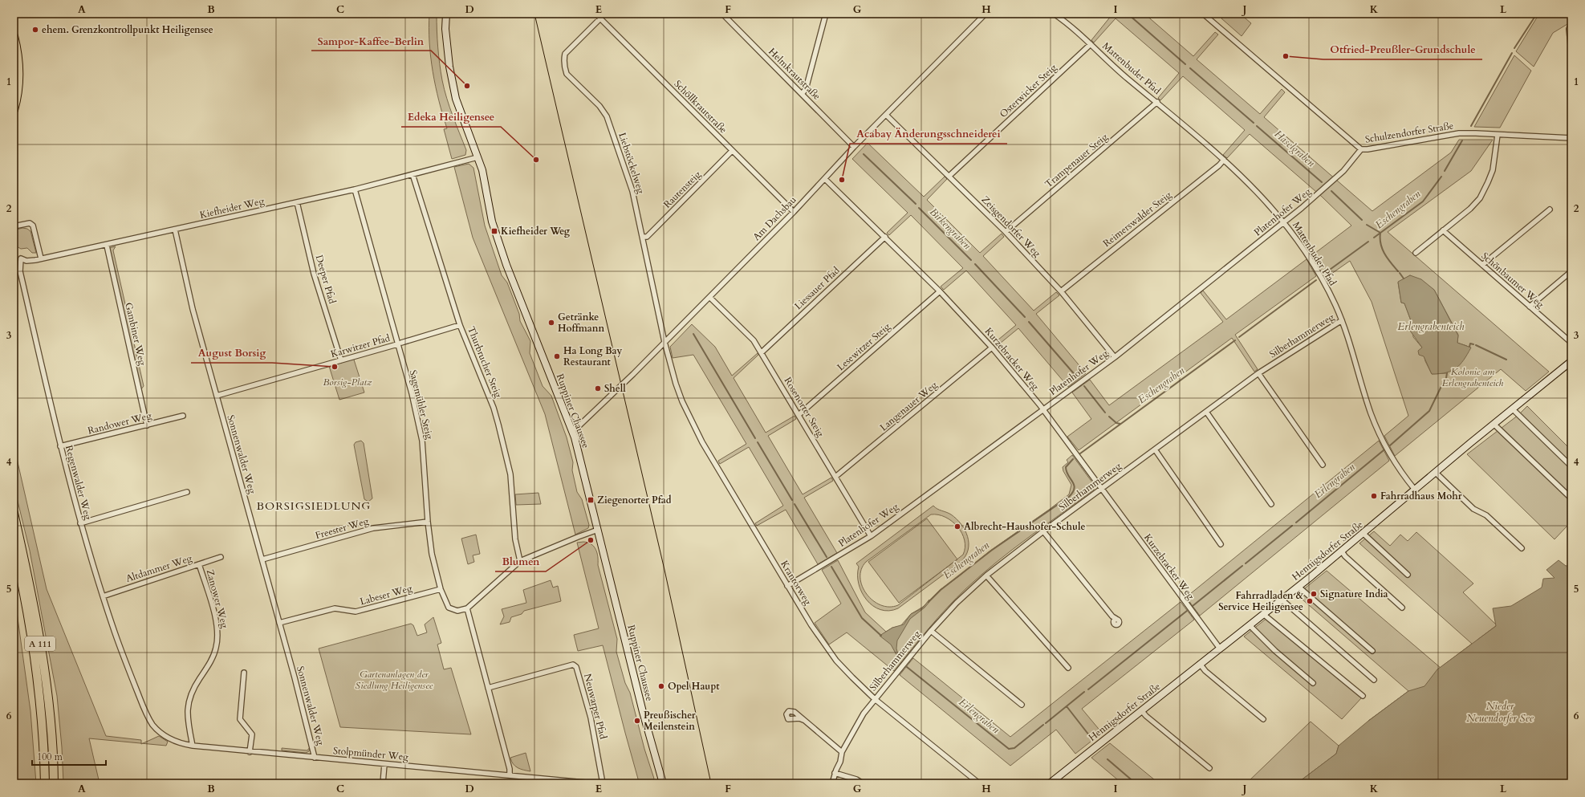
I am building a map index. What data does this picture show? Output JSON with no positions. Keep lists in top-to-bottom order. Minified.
{"streets":{"highway":["A 111"],"main road":["Ruppiner Chaussee","Hennigsdorfer Straße"],"street":["Mattenbuder Pfad","Helmkrautstraße","Osterwicker Steig","Schöllkrautstraße","Schulzendorfer Straße","Trampenauer Steig","Liebstöckelweg","Rautensteig","Kiefheider Weg","Platenhofer Weg","Am Dachsbau","Reimerswalder Steig","Zeisgendorfer Weg","Deeper Pfad","Schönbaumer Weg","Liessauer Pfad","Gambiner Weg","Silberhammerweg","Karwitzer Pfad","Lesewitzer Steig","Kurzebracker Weg","Thurbrucher Steig","Sagemühler Steig","Langenauer Weg","Rosenorter Steig","Randower Weg","Sonnenwalder Weg","Regenwalder Weg","Freester Weg","Altdammer Weg","Krantorweg","Labeser Weg","Zanower Weg","Neuwarper Pfad","Stolpmünder Weg"]},"crossings":[["Mattenbuder Pfad","Osterwicker Steig"],["Mattenbuder Pfad","Trampenauer Steig"],["Mattenbuder Pfad","Platenhofer Weg"],["Mattenbuder Pfad","Reimerswalder Steig"],["Mattenbuder Pfad","Silberhammerweg"],["Mattenbuder Pfad","Hennigsdorfer Straße"],["Helmkrautstraße","Am Dachsbau"],["Osterwicker Steig","Zeisgendorfer Weg"],["Schöllkrautstraße","Liebstöckelweg"],["Schöllkrautstraße","Rautensteig"],["Schöllkrautstraße","Am Dachsbau"],["Schulzendorfer Straße","Platenhofer Weg"],["Trampenauer Steig","Zeisgendorfer Weg"],["Liebstöckelweg","Rautensteig"],["Liebstöckelweg","Am Dachsbau"],["Liebstöckelweg","Krantorweg"],["Kiefheider Weg","Deeper Pfad"],["Kiefheider Weg","Gambiner Weg"],["Kiefheider Weg","Thurbrucher Steig"],["Kiefheider Weg","Sagemühler Steig"],["Kiefheider Weg","Ruppiner Chaussee"],["Kiefheider Weg","Sonnenwalder Weg"],["Kiefheider Weg","Regenwalder Weg"],["Platenhofer Weg","Zeisgendorfer Weg"],["Platenhofer Weg","Kurzebracker Weg"],["Platenhofer Weg","Rosenorter Steig"],["Platenhofer Weg","Krantorweg"],["Am Dachsbau","Zeisgendorfer Weg"],["Am Dachsbau","Kurzebracker Weg"],["Am Dachsbau","Rosenorter Steig"],["Am Dachsbau","Ruppiner Chaussee"],["Am Dachsbau","Krantorweg"],["Reimerswalder Steig","Zeisgendorfer Weg"],["Deeper Pfad","Karwitzer Pfad"],["Liessauer Pfad","Kurzebracker Weg"],["Liessauer Pfad","Rosenorter Steig"],["Gambiner Weg","Randower Weg"],["Silberhammerweg","Kurzebracker Weg"],["Silberhammerweg","Krantorweg"],["Karwitzer Pfad","Thurbrucher Steig"],["Karwitzer Pfad","Sagemühler Steig"],["Karwitzer Pfad","Sonnenwalder Weg"],["Lesewitzer Steig","Kurzebracker Weg"],["Lesewitzer Steig","Rosenorter Steig"],["Kurzebracker Weg","Langenauer Weg"],["Kurzebracker Weg","Hennigsdorfer Straße"],["Sagemühler Steig","Freester Weg"],["Sagemühler Steig","Labeser Weg"],["Langenauer Weg","Rosenorter Steig"],["Randower Weg","Regenwalder Weg"],["Sonnenwalder Weg","Freester Weg"],["Sonnenwalder Weg","Labeser Weg"],["Sonnenwalder Weg","Stolpmünder Weg"],["Regenwalder Weg","Altdammer Weg"],["Regenwalder Weg","Stolpmünder Weg"],["Altdammer Weg","Zanower Weg"],["Zanower Weg","Stolpmünder Weg"]],"districts":["BORSIGSIEDLUNG"],"water":["Haselgraben","Eschengraben","Birkengraben","Erlengrabenteich","Erlengraben","Nieder Neuendorfer See"],"parks":["Kolonie am Erlengrabenteich","Borsig-Platz","Gartenanlagen der Siedlung Heiligensee"],"places":{"other":["ehem. Grenzkontrollpunkt Heiligensee","Otfried-Preußler-Grundschule","Sampor-Kaffee-Berlin","Edeka Heiligensee","Acabay Änderungsschneiderei","Getränke Hoffmann","Ha Long Bay Restaurant","August Borsig","Shell","Fahrradhaus Mohr","Albrecht-Haushofer-Schule","Blumen","Signature India","Fahrradladen & Service Heiligensee","Opel Haupt","Preußischer Meilenstein"],"transit":["Kiefheider Weg","Ziegenorter Pfad"]},"scale_bar":"100 m","grid":{"columns":["A","B","C","D","E","F","G","H","I","J","K","L"],"rows":["1","2","3","4","5","6"]}}
